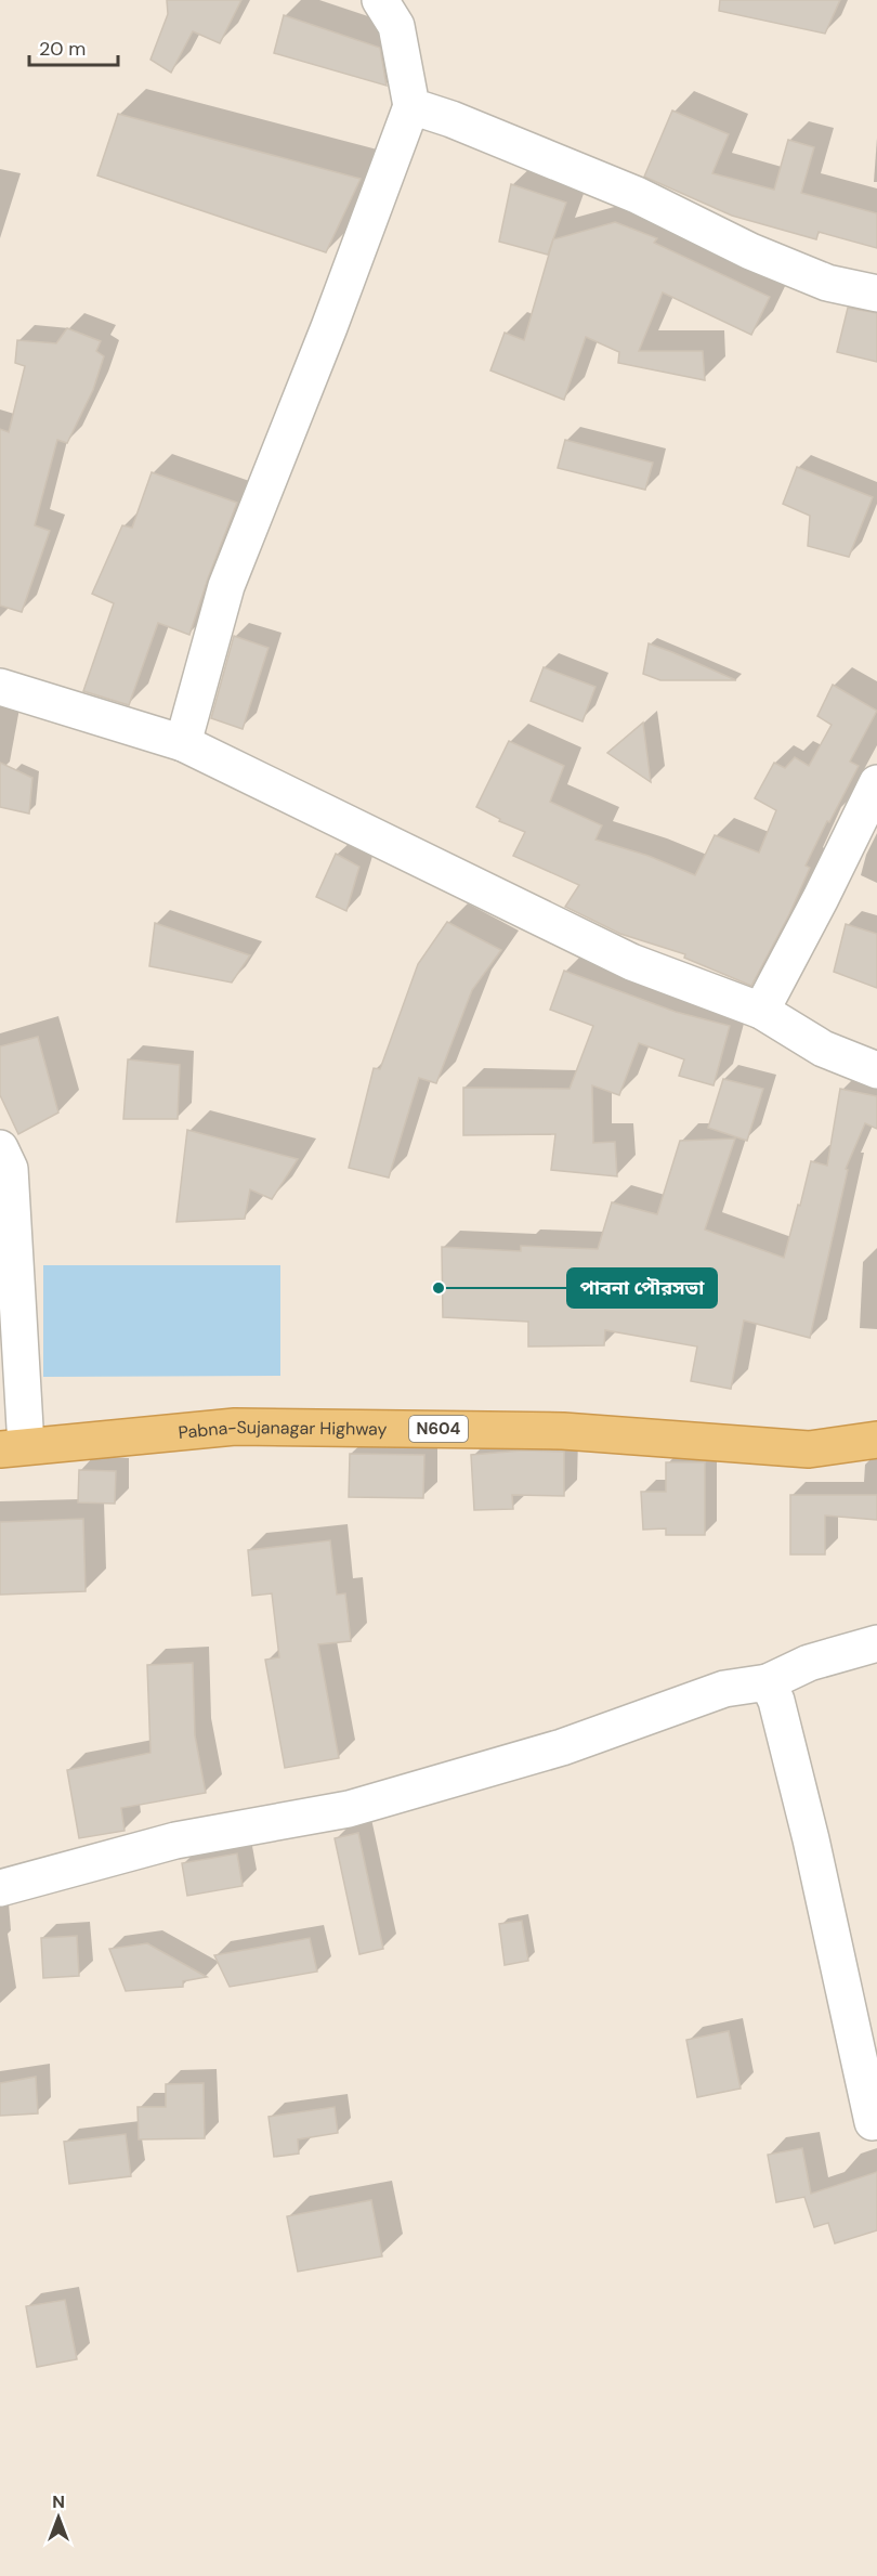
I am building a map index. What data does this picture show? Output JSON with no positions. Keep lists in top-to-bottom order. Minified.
{"streets":{"highway":["N604","Pabna-Sujanagar Highway"]},"places":["পাবনা পৌরসভা"],"scale_bar":"20 m","north":"top"}
